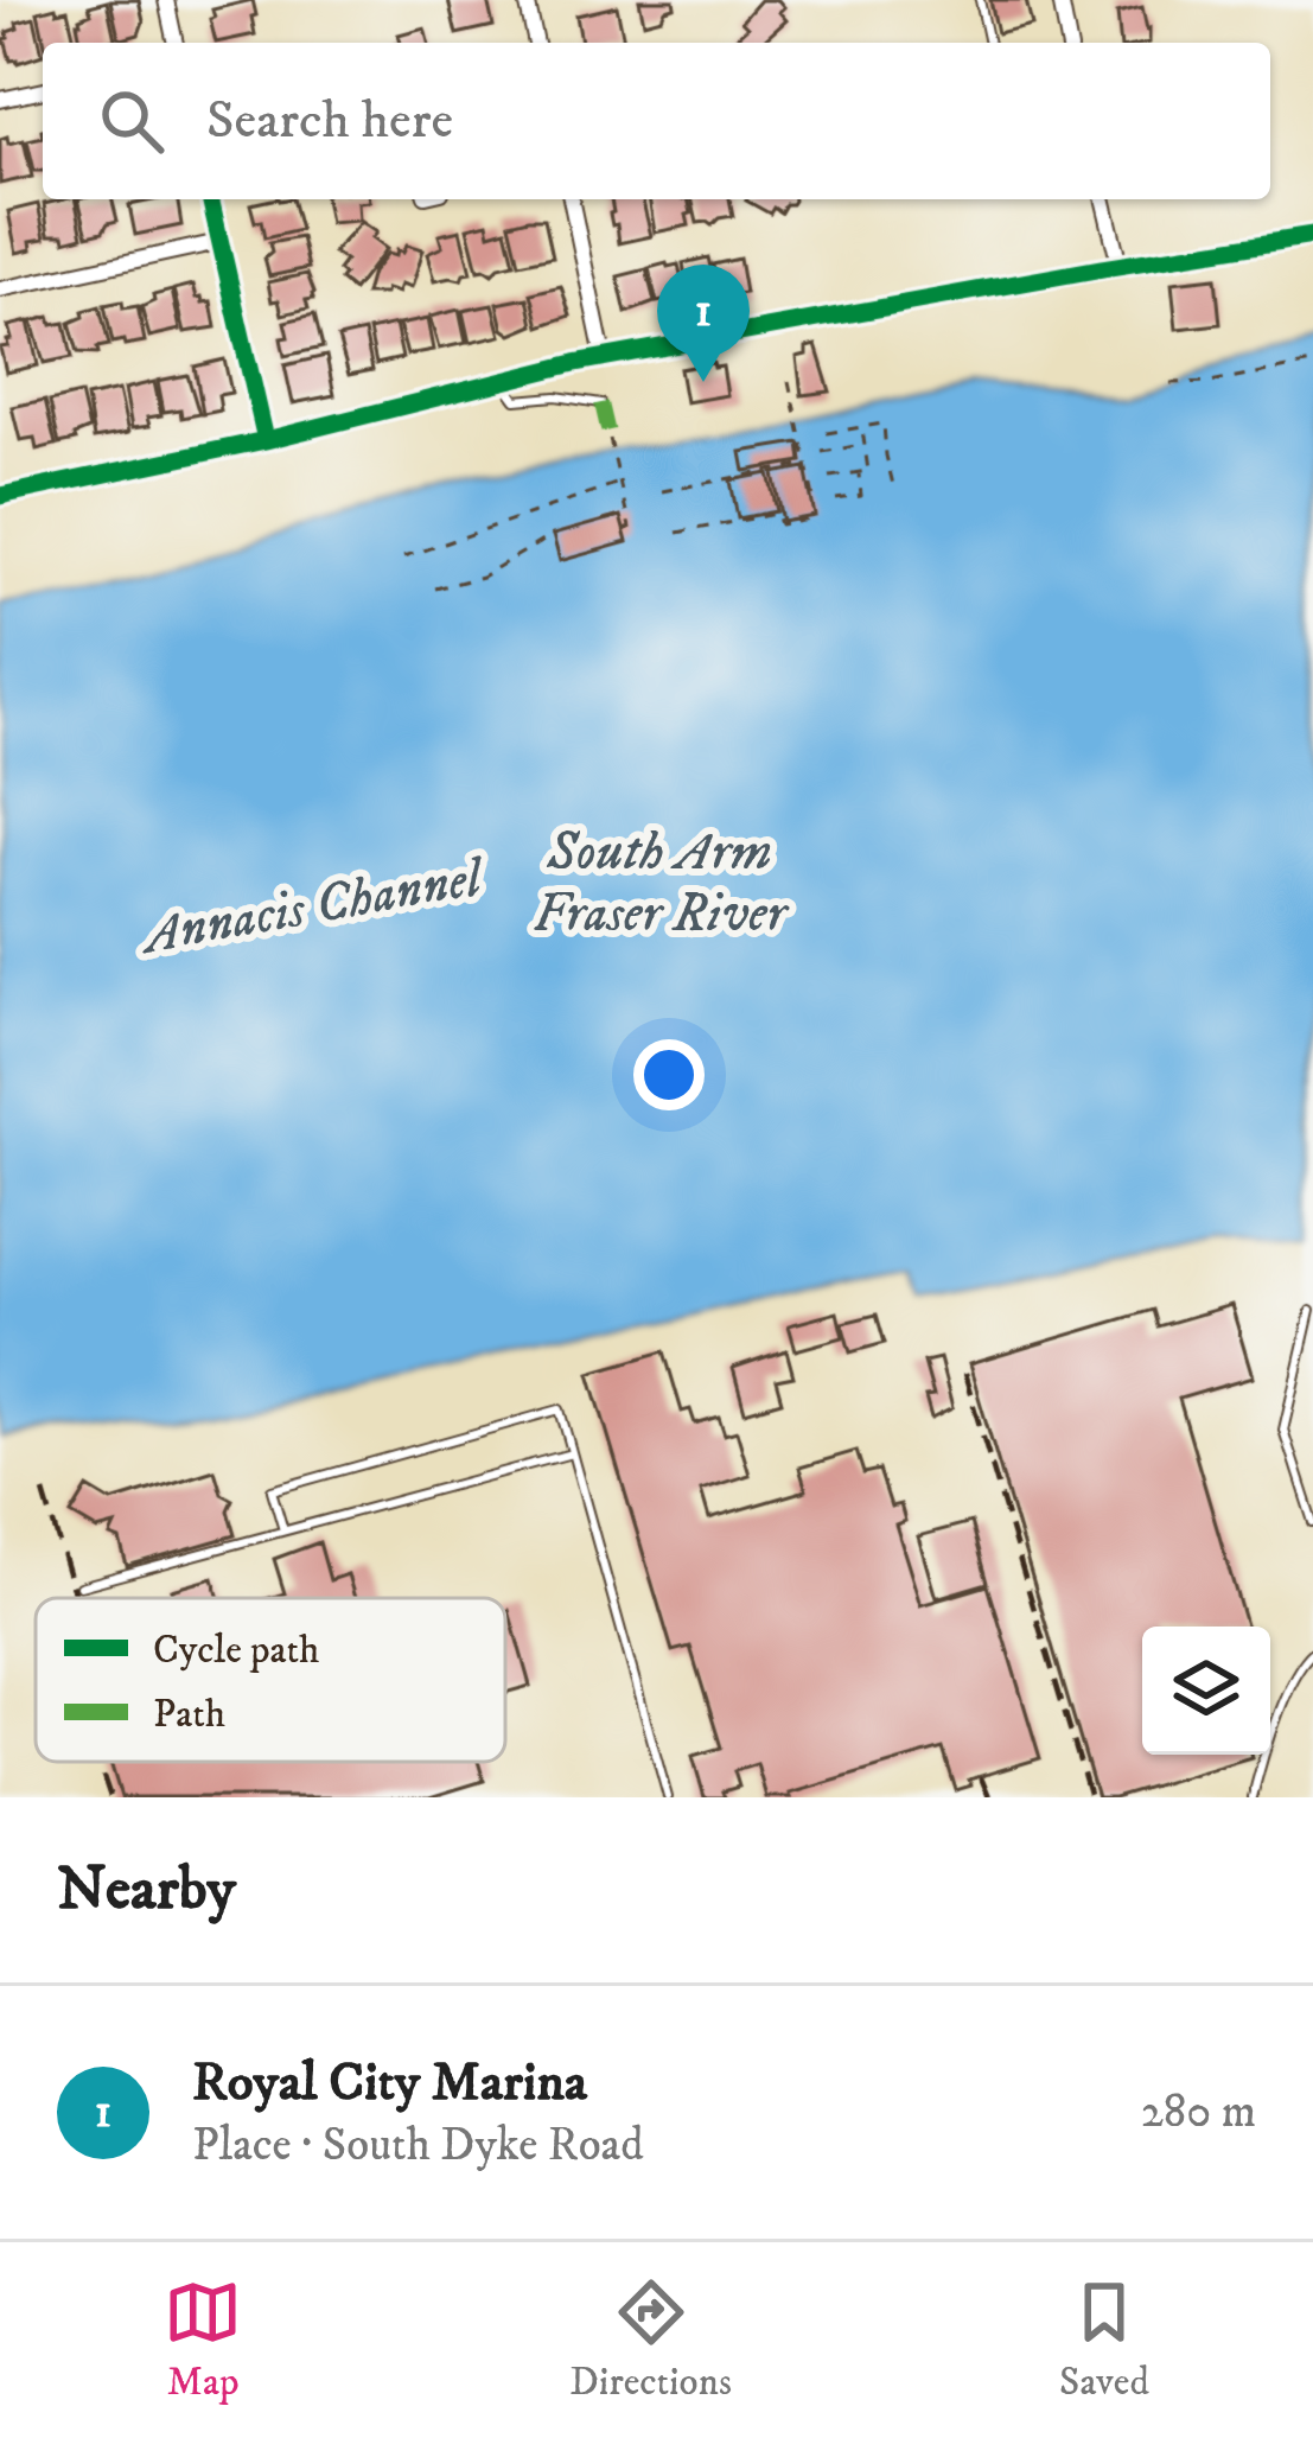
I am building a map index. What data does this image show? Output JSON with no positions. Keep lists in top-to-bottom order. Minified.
{"water":["South Arm Fraser River","Annacis Channel"],"legend":["Cycle path","Path"],"page":{"search":"Search here","pins":"1","heading":"Nearby","list":[{"mark":"1","name":"Royal City Marina","note":"Place · South Dyke Road","value":"280 m"}],"nav":["Map","Directions","Saved"]}}
